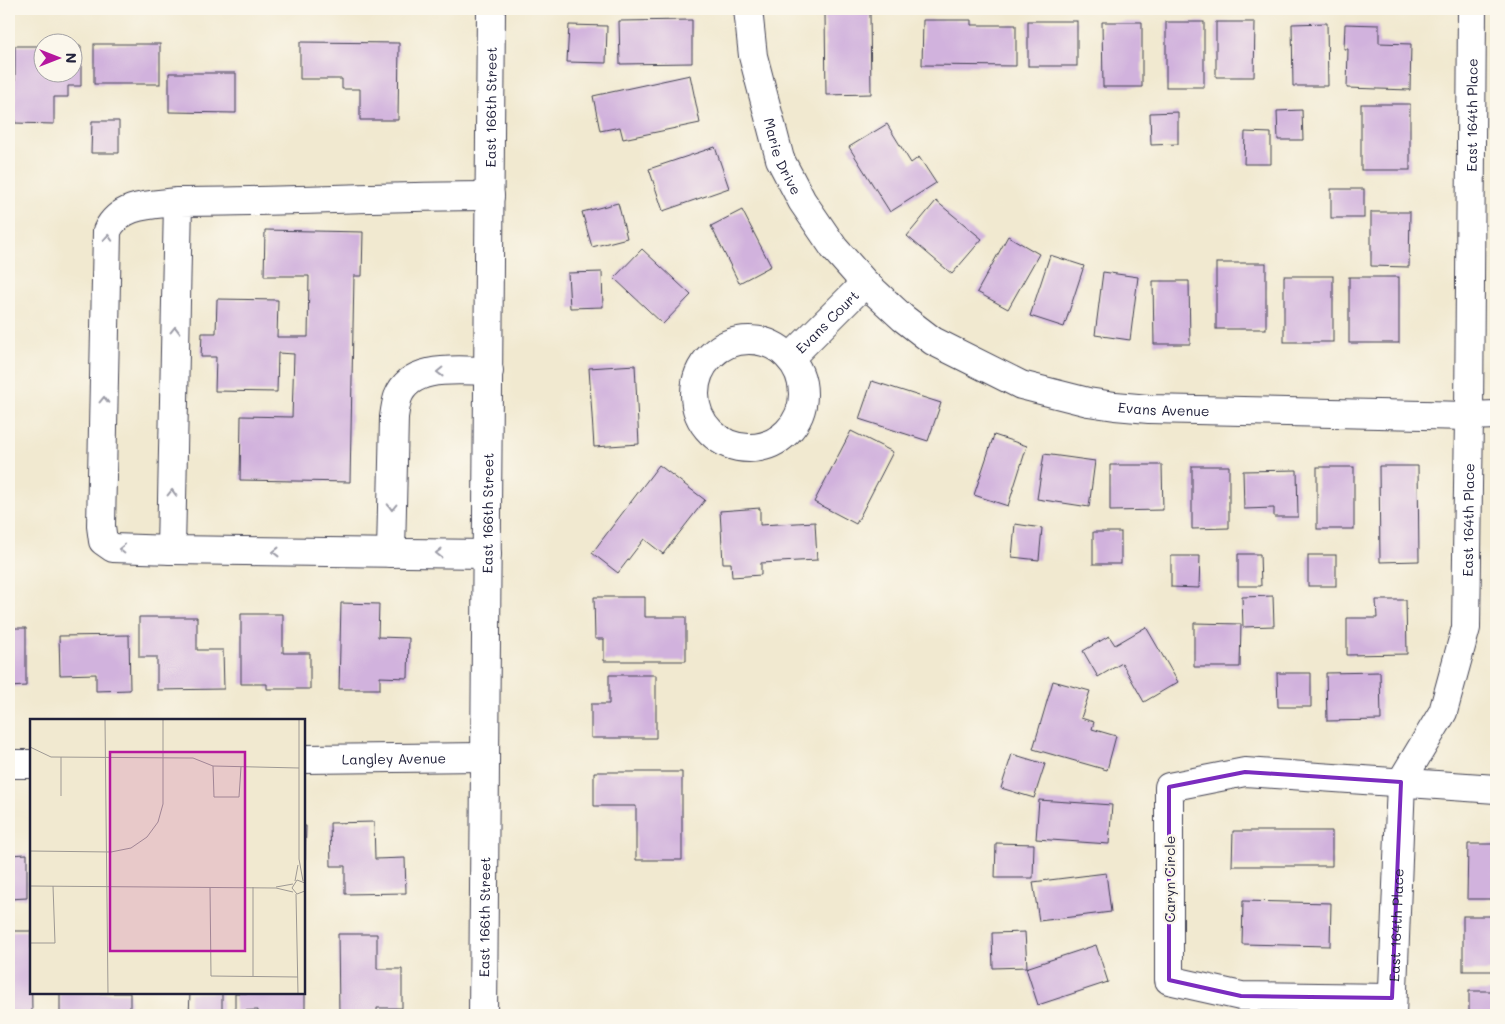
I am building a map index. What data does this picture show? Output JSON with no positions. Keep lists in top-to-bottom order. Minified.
{"streets":{"street":["East 166th Street","East 164th Place","Marie Drive","Evans Court","Evans Avenue","Langley Avenue","Caryn Circle"]},"crossings":[["East 166th Street","Langley Avenue"],["East 164th Place","Evans Avenue"],["East 164th Place","Caryn Circle"],["Marie Drive","Evans Court"],["Marie Drive","Evans Avenue"],["Evans Court","Evans Avenue"]],"north":"right"}
